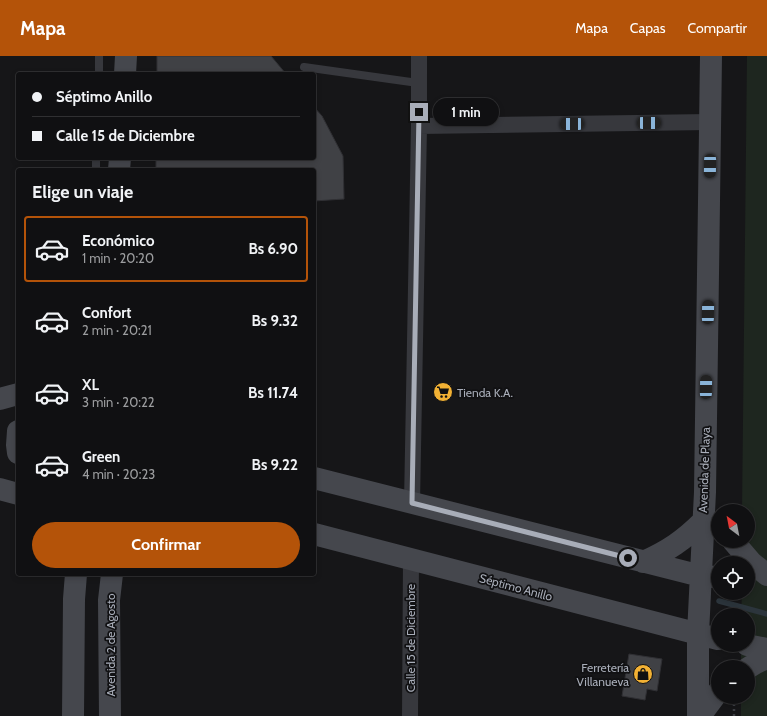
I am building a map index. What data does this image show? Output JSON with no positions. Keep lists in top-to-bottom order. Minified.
{"streets":{"main road":["Avenida de Playa","Séptimo Anillo","Avenida 2 de Agosto"],"street":["Calle 15 de Diciembre"]},"crossings":[["Avenida de Playa","Séptimo Anillo"],["Séptimo Anillo","Calle 15 de Diciembre"]],"places":{"supermarket":["Tienda K.A."],"shop":["Ferretería Villanueva"]},"north":"top left","page":{"header":"Mapa","nav":["Mapa","Capas","Compartir"],"banner":["Séptimo Anillo","Calle 15 de Diciembre"],"bubble":"1 min","heading":"Elige un viaje","list":[{"name":"Económico","note":"1 min · 20:20","value":"Bs 6.90"},{"name":"Confort","note":"2 min · 20:21","value":"Bs 9.32"},{"name":"XL","note":"3 min · 20:22","value":"Bs 11.74"},{"name":"Green","note":"4 min · 20:23","value":"Bs 9.22"}],"map_buttons":["+","−"],"buttons":"Confirmar"}}
